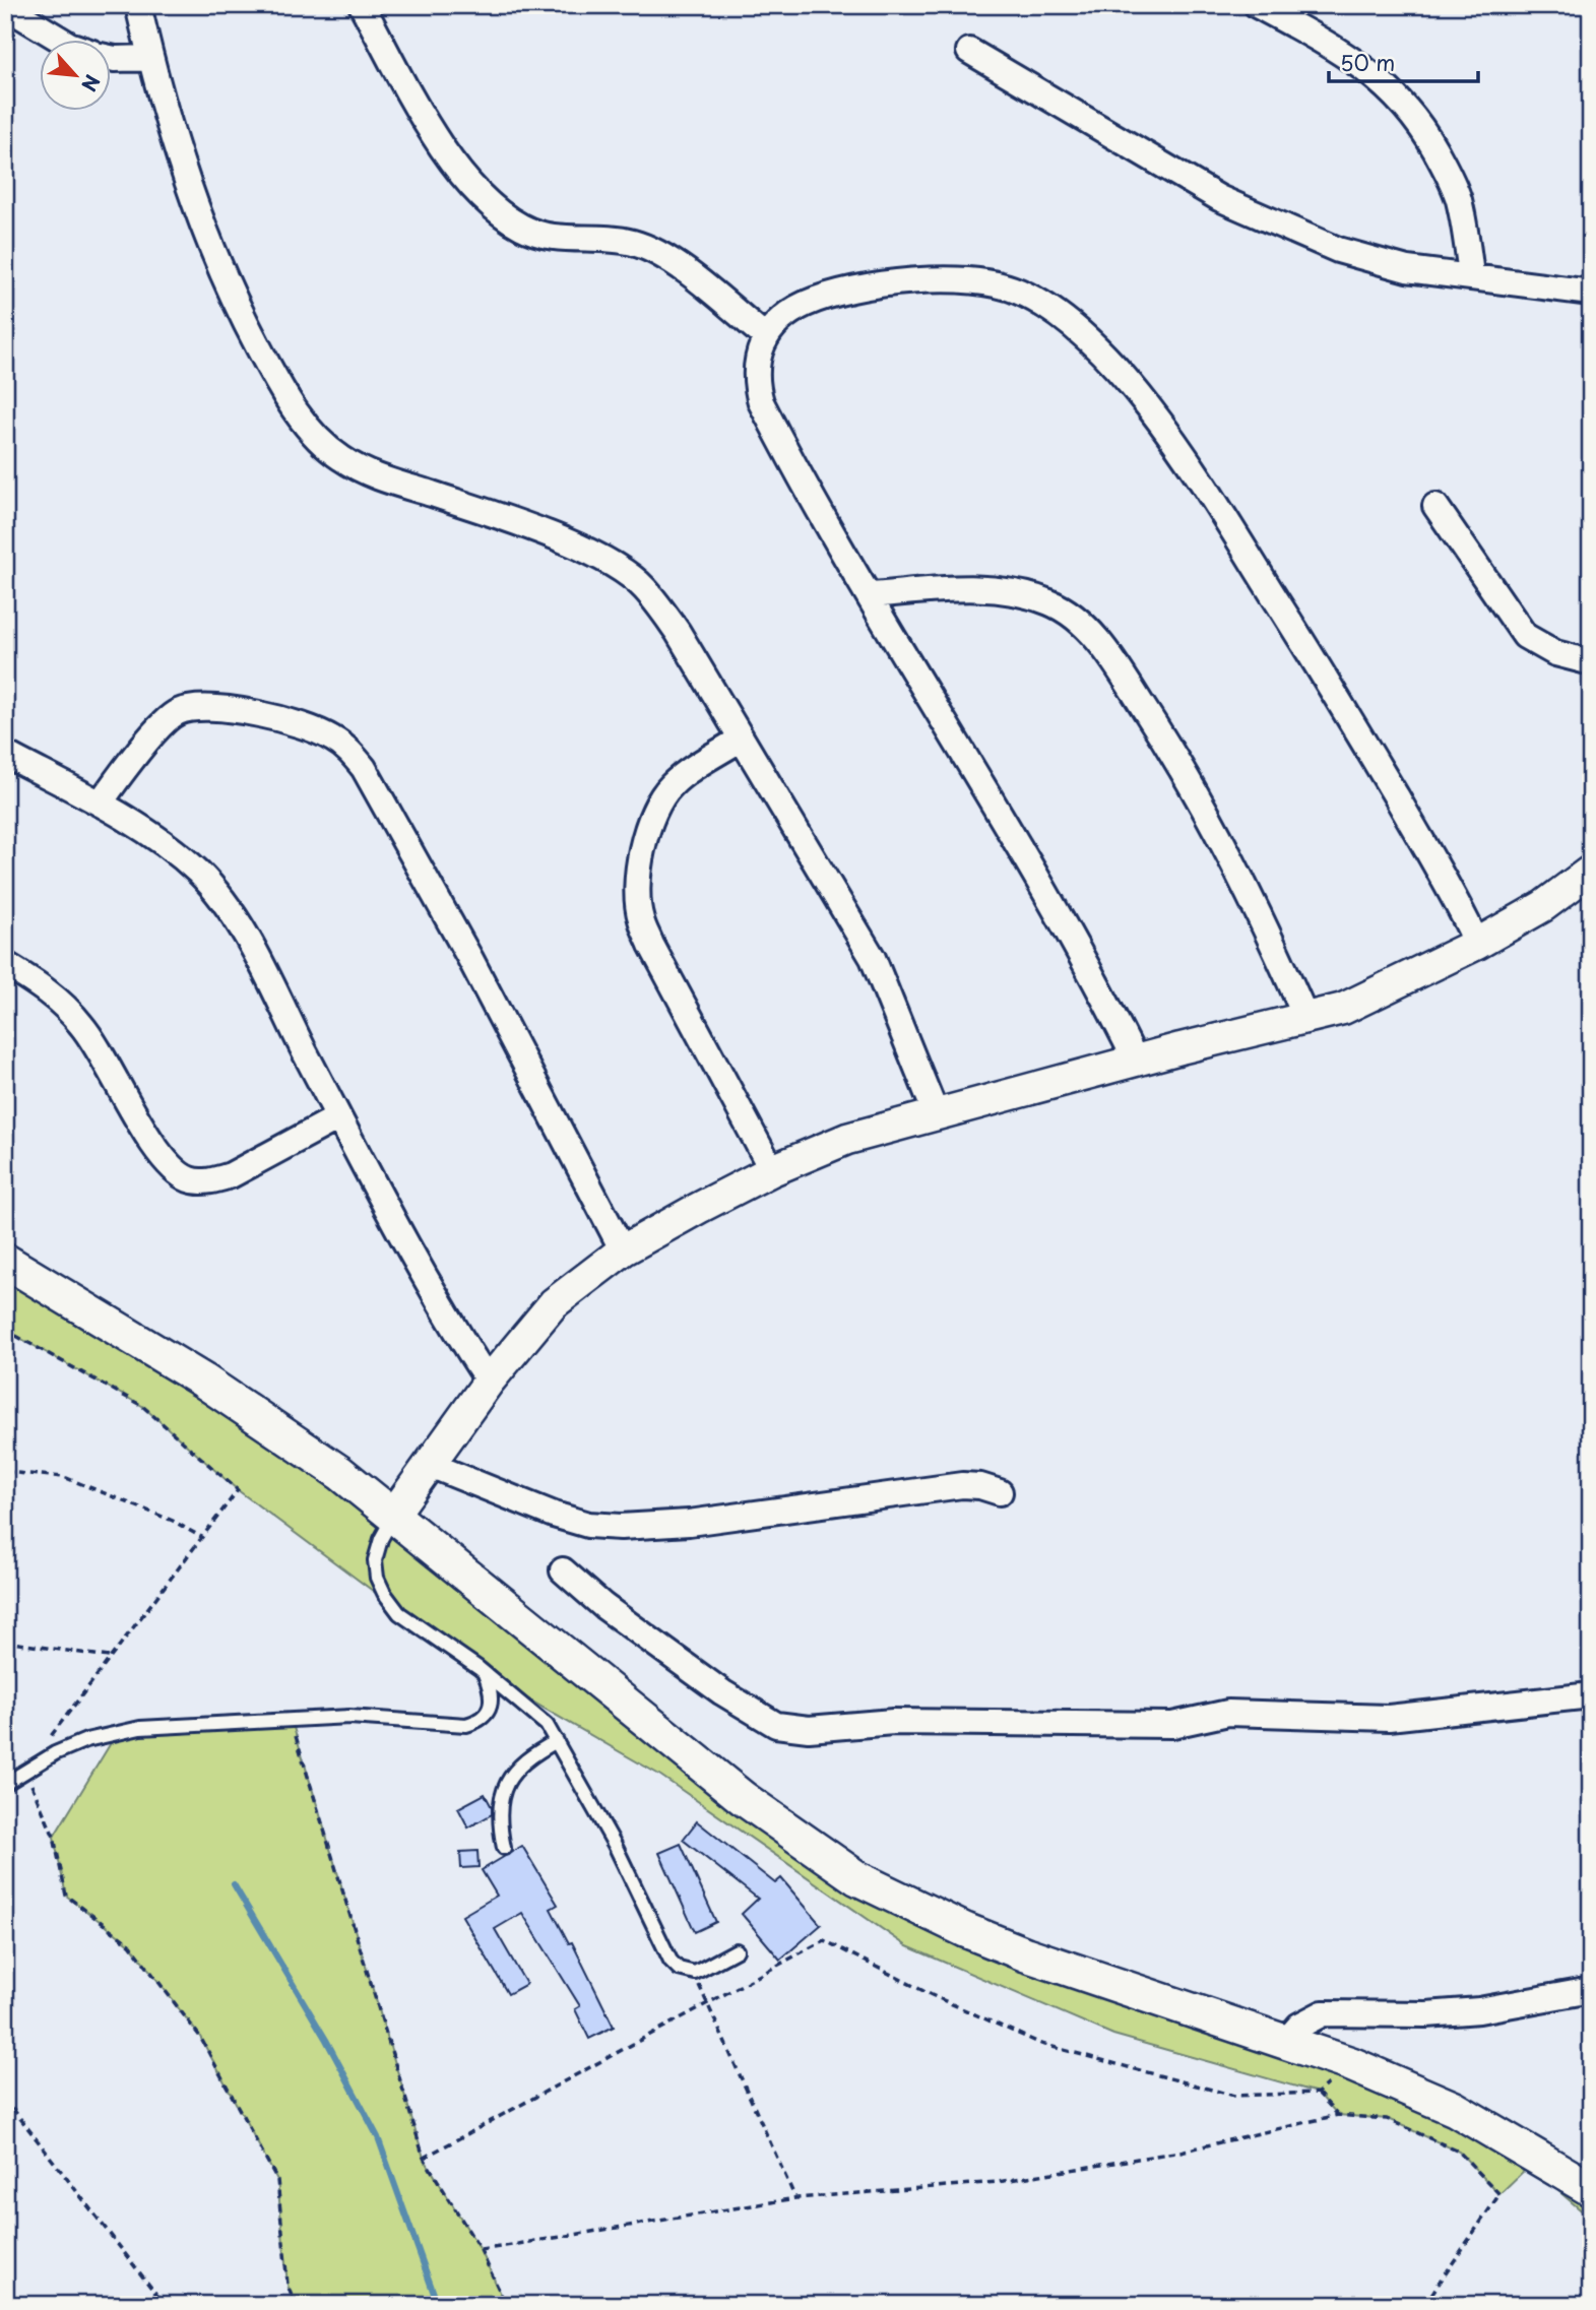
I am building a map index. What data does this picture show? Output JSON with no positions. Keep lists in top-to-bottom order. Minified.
{"scale_bar":"50 m","north":"bottom right"}
